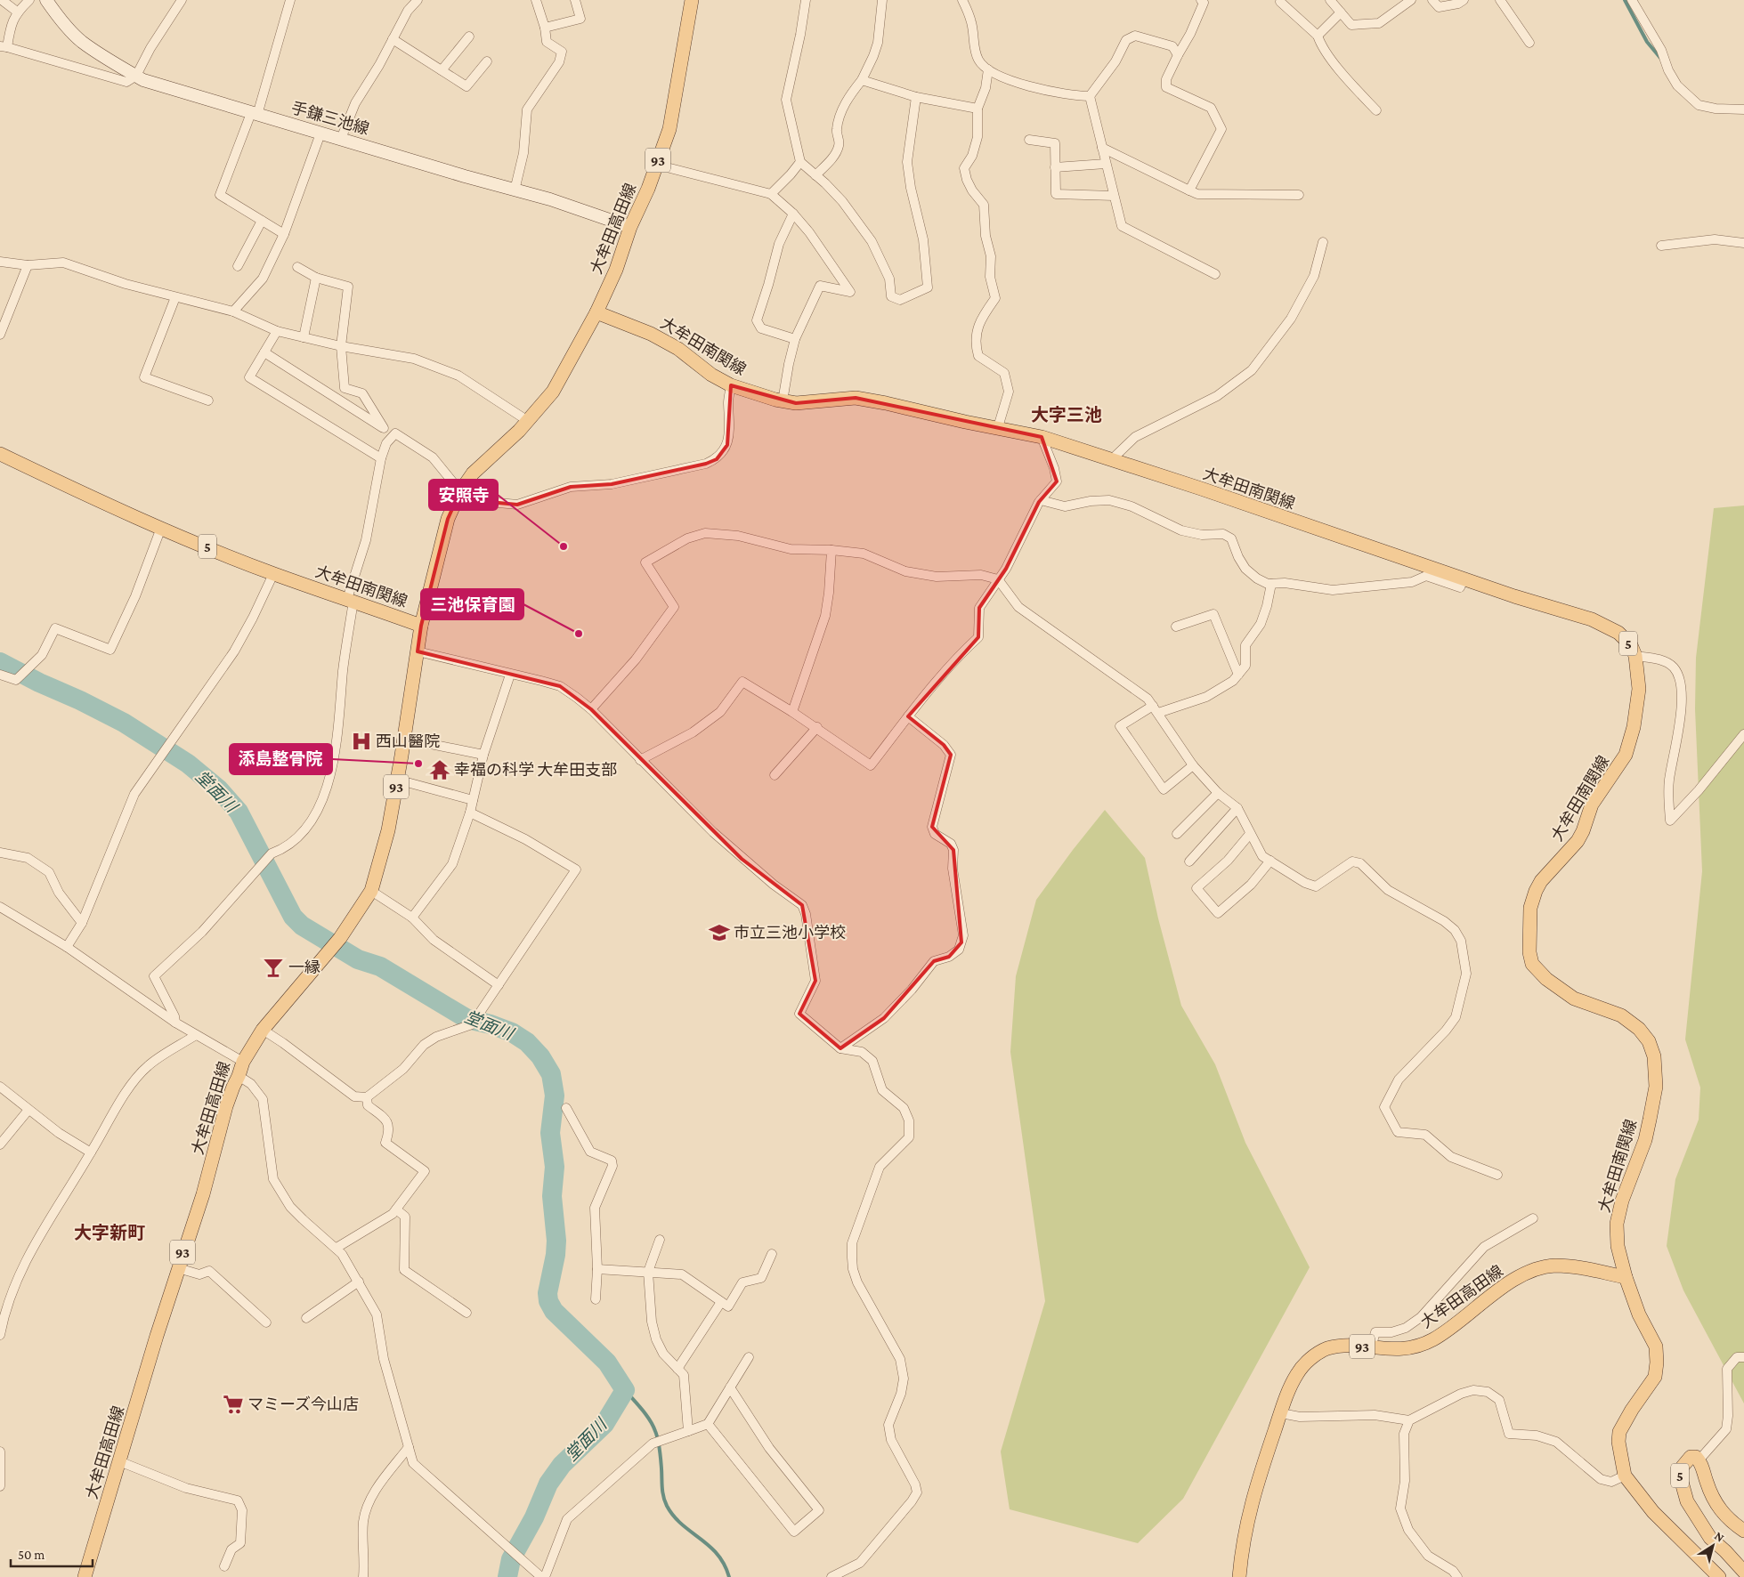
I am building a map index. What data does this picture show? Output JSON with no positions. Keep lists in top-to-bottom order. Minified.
{"streets":{"main road":["手鎌三池線","93","大牟田高田線","大牟田南関線","5"]},"crossings":[["手鎌三池線","大牟田高田線"],["大牟田高田線","大牟田南関線"]],"districts":["大字三池","大字新町"],"water":["堂面川"],"places":{"other":["安照寺","三池保育園","添島整骨院"],"hospital":["西山醫院"],"temple":["幸福の科学 大牟田支部"],"school or university":["市立三池小学校"],"bar":["一縁"],"supermarket":["マミーズ今山店"]},"scale_bar":"50 m","north":"top right"}
